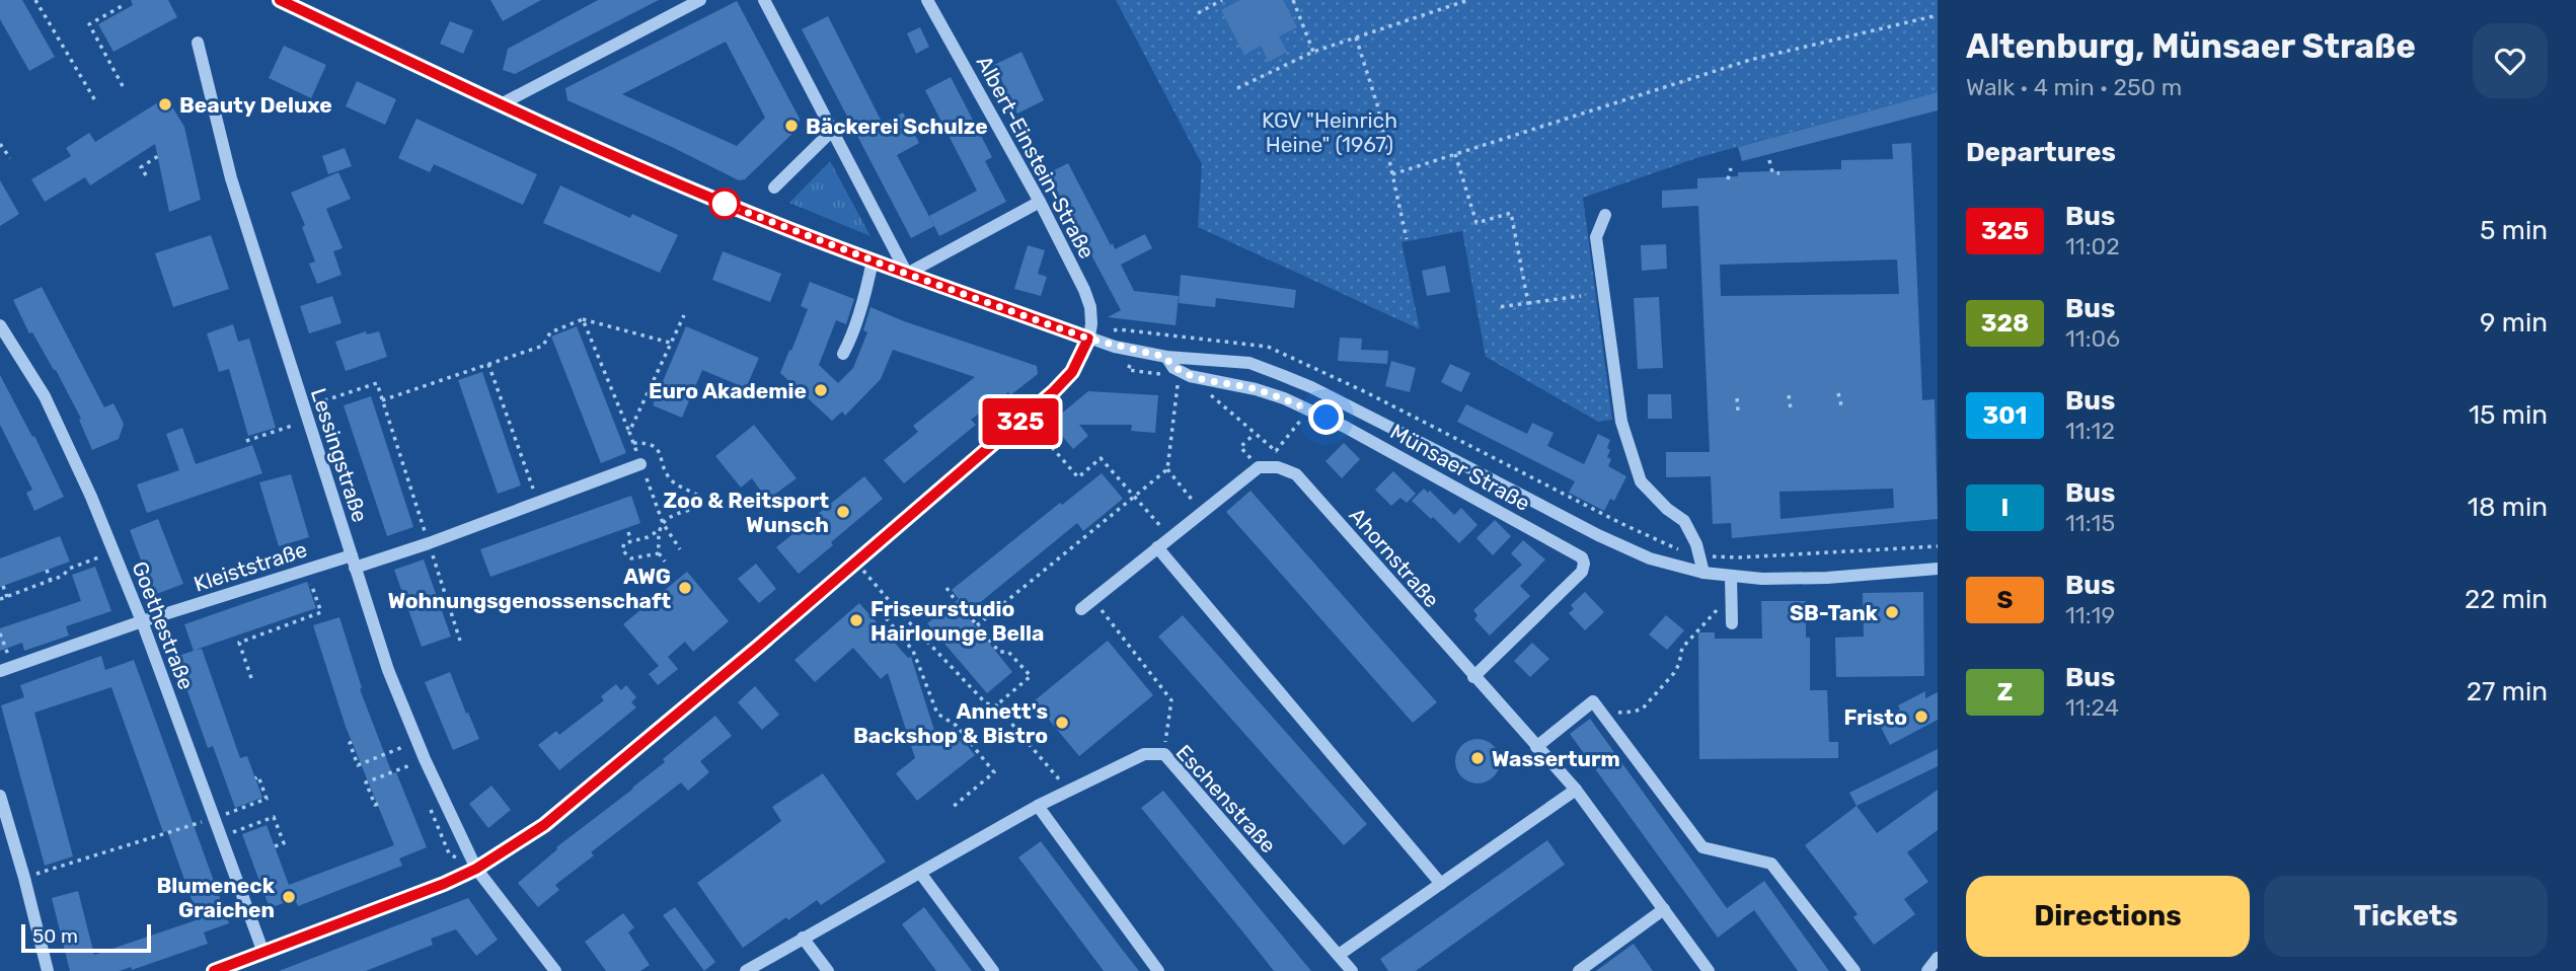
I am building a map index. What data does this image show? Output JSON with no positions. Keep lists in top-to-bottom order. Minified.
{"streets":{"street":["Albert-Einstein-Straße","Lessingstraße","Münsaer Straße","Ahornstraße","Kleiststraße","Goethestraße","Eschenstraße"]},"crossings":[["Albert-Einstein-Straße","Münsaer Straße"],["Lessingstraße","Kleiststraße"],["Münsaer Straße","Ahornstraße"],["Kleiststraße","Goethestraße"]],"parks":["KGV \"Heinrich Heine\" (1967)"],"places":["Beauty Deluxe","Bäckerei Schulze","Euro Akademie","Zoo & Reitsport Wunsch","AWG Wohnungsgenossenschaft","SB-Tank","Friseurstudio Hairlounge Bella","Fristo","Annett's Backshop & Bistro","Wasserturm","Blumeneck Graichen"],"lines":["bus line 325"],"scale_bar":"50 m","page":{"on_map":"325","heading":[["Altenburg, Münsaer Straße","Walk · 4 min · 250 m"],"Departures"],"list":[{"mark":"325","name":"Bus","note":"11:02","value":"5 min"},{"mark":"328","name":"Bus","note":"11:06","value":"9 min"},{"mark":"301","name":"Bus","note":"11:12","value":"15 min"},{"mark":"I","name":"Bus","note":"11:15","value":"18 min"},{"mark":"S","name":"Bus","note":"11:19","value":"22 min"},{"mark":"Z","name":"Bus","note":"11:24","value":"27 min"}],"buttons":["Directions","Tickets"],"scale":"50 m"}}
